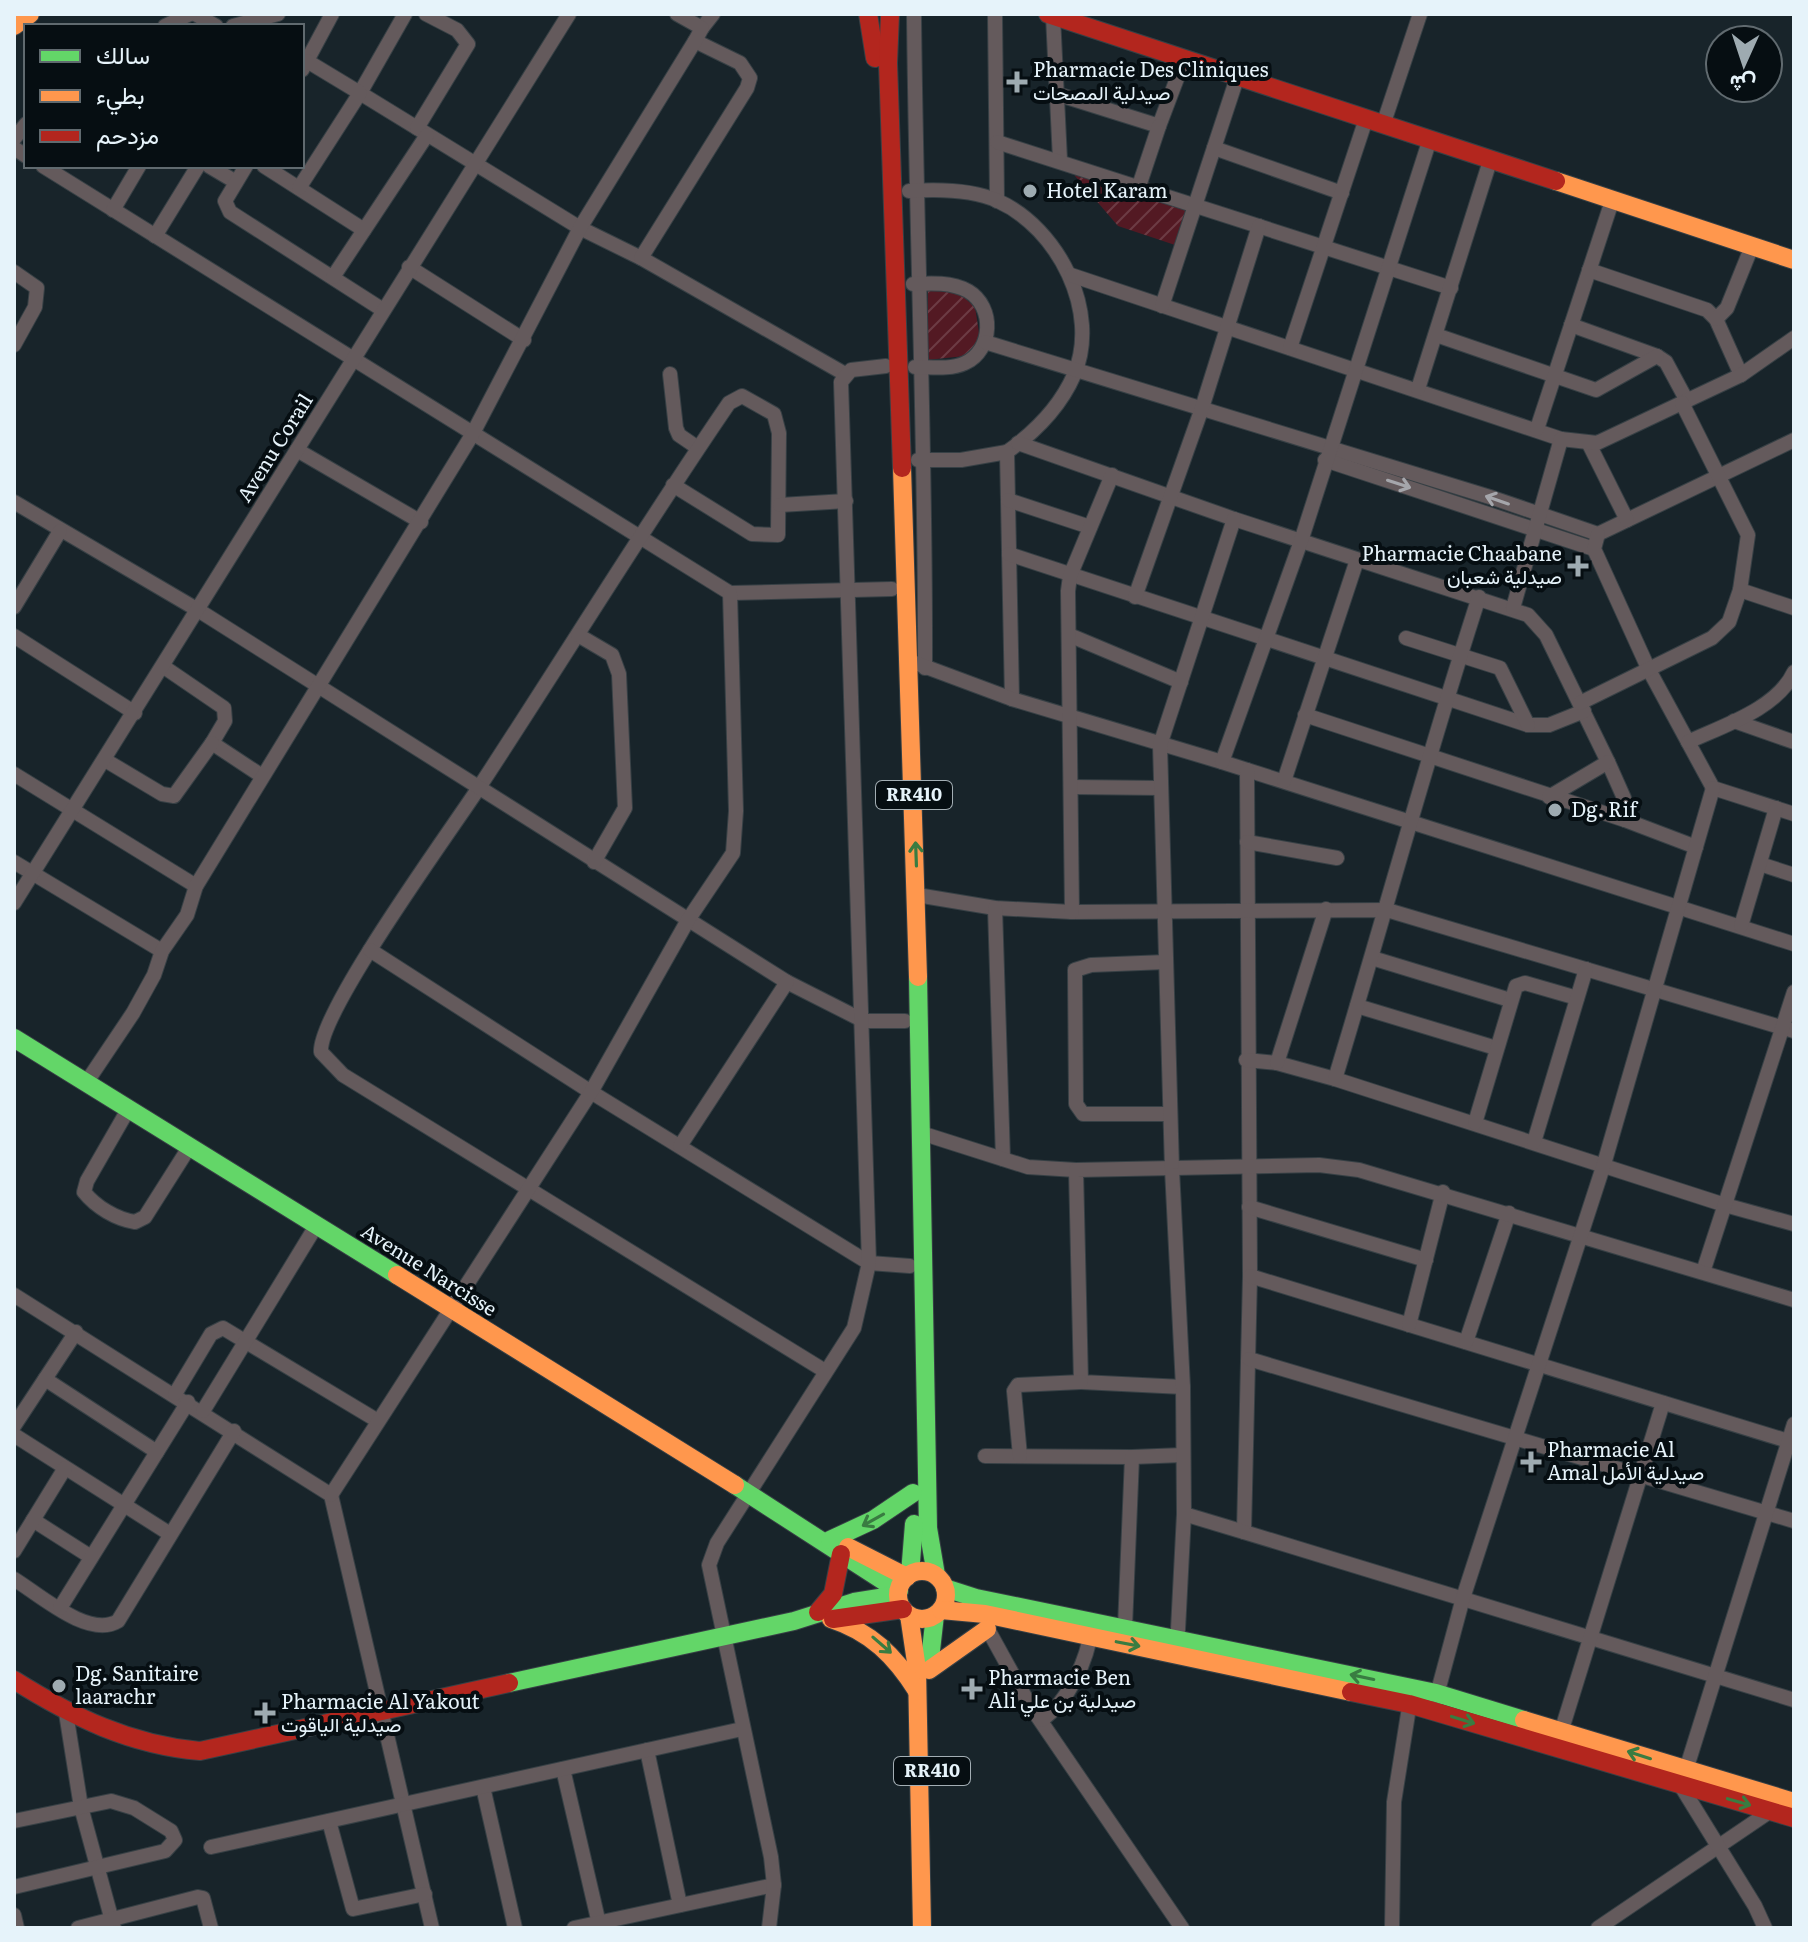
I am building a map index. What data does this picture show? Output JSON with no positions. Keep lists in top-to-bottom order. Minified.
{"streets":{"main road":["RR410","Avenue Narcisse"],"street":["Avenu Corail"]},"crossings":[["RR410","Avenue Narcisse"]],"places":{"health":["Pharmacie Des Cliniques صيدلية المصحات","Pharmacie Chaabane صيدلية شعبان","Pharmacie Al Amal صيدلية الأمل","Pharmacie Ben Ali صيدلية بن علي","Pharmacie Al Yakout صيدلية الياقوت"],"other":["Hotel Karam","Dg. Rif","Dg. Sanitaire laarachr"]},"legend":["سالك","بطيء","مزدحم"],"north":"bottom"}
